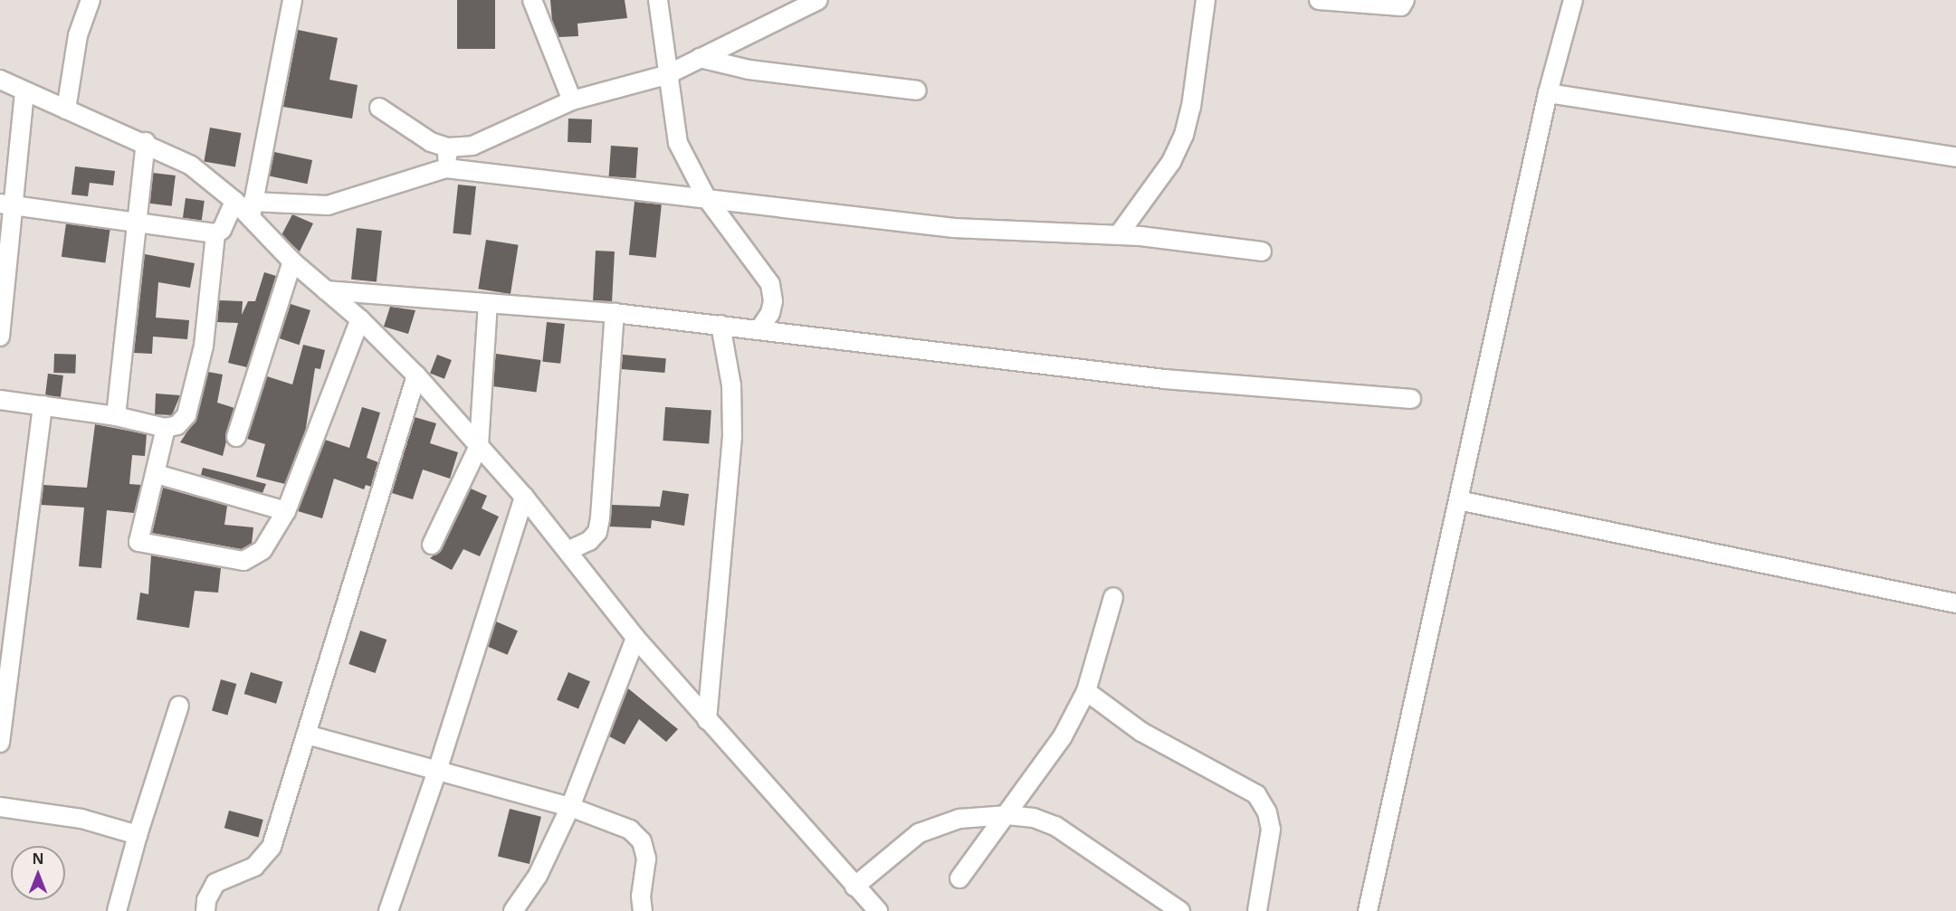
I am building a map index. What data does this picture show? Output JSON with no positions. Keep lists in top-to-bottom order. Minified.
{"north":"top"}
